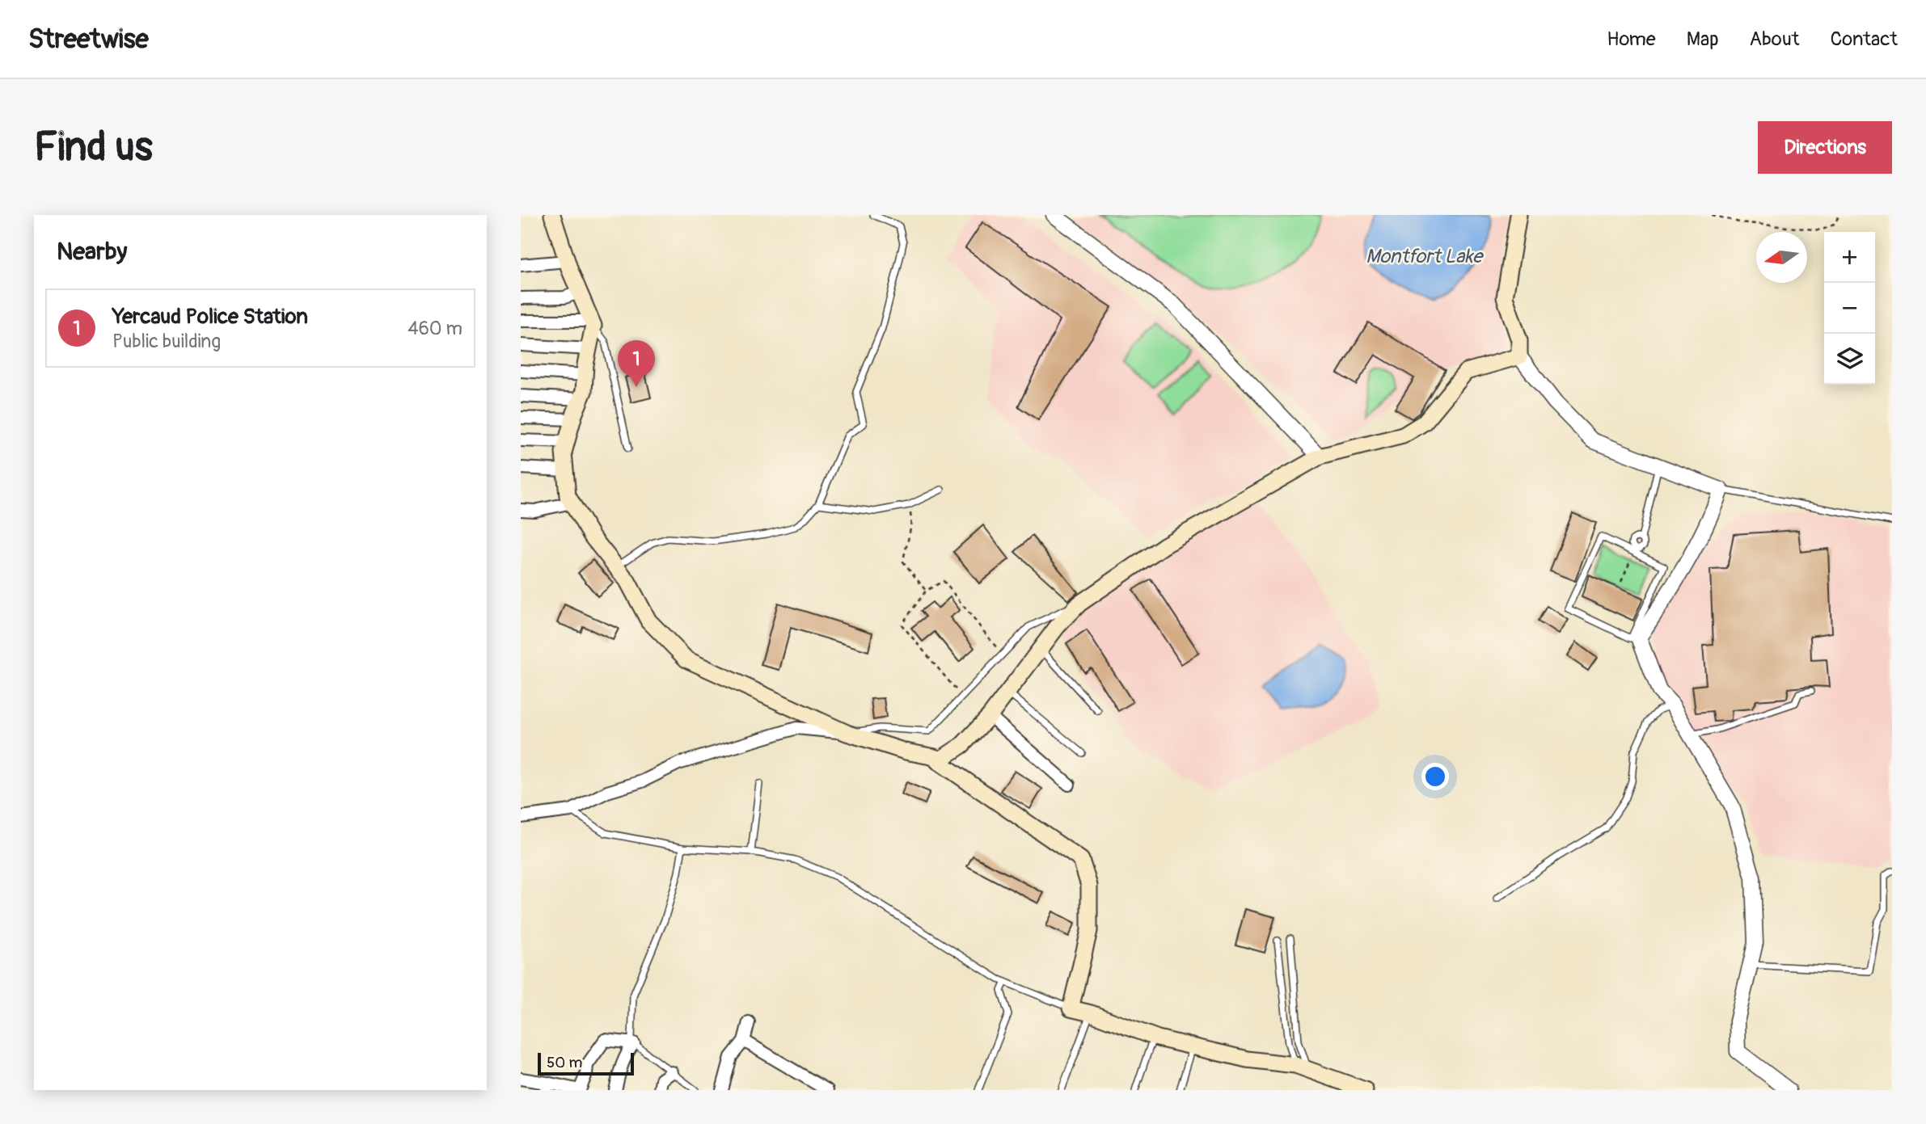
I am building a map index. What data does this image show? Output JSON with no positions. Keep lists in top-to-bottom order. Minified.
{"water":["Montfort Lake"],"scale_bar":"50 m","north":"left","page":{"header":"Streetwise","nav":["Home","Map","About","Contact"],"buttons":"Directions","title":"Find us","heading":"Nearby","map_buttons":["+","−"],"list":[{"mark":"1","name":"Yercaud Police Station","note":"Public building","value":"460 m"}],"pins":"1","scale":"50 m"}}
